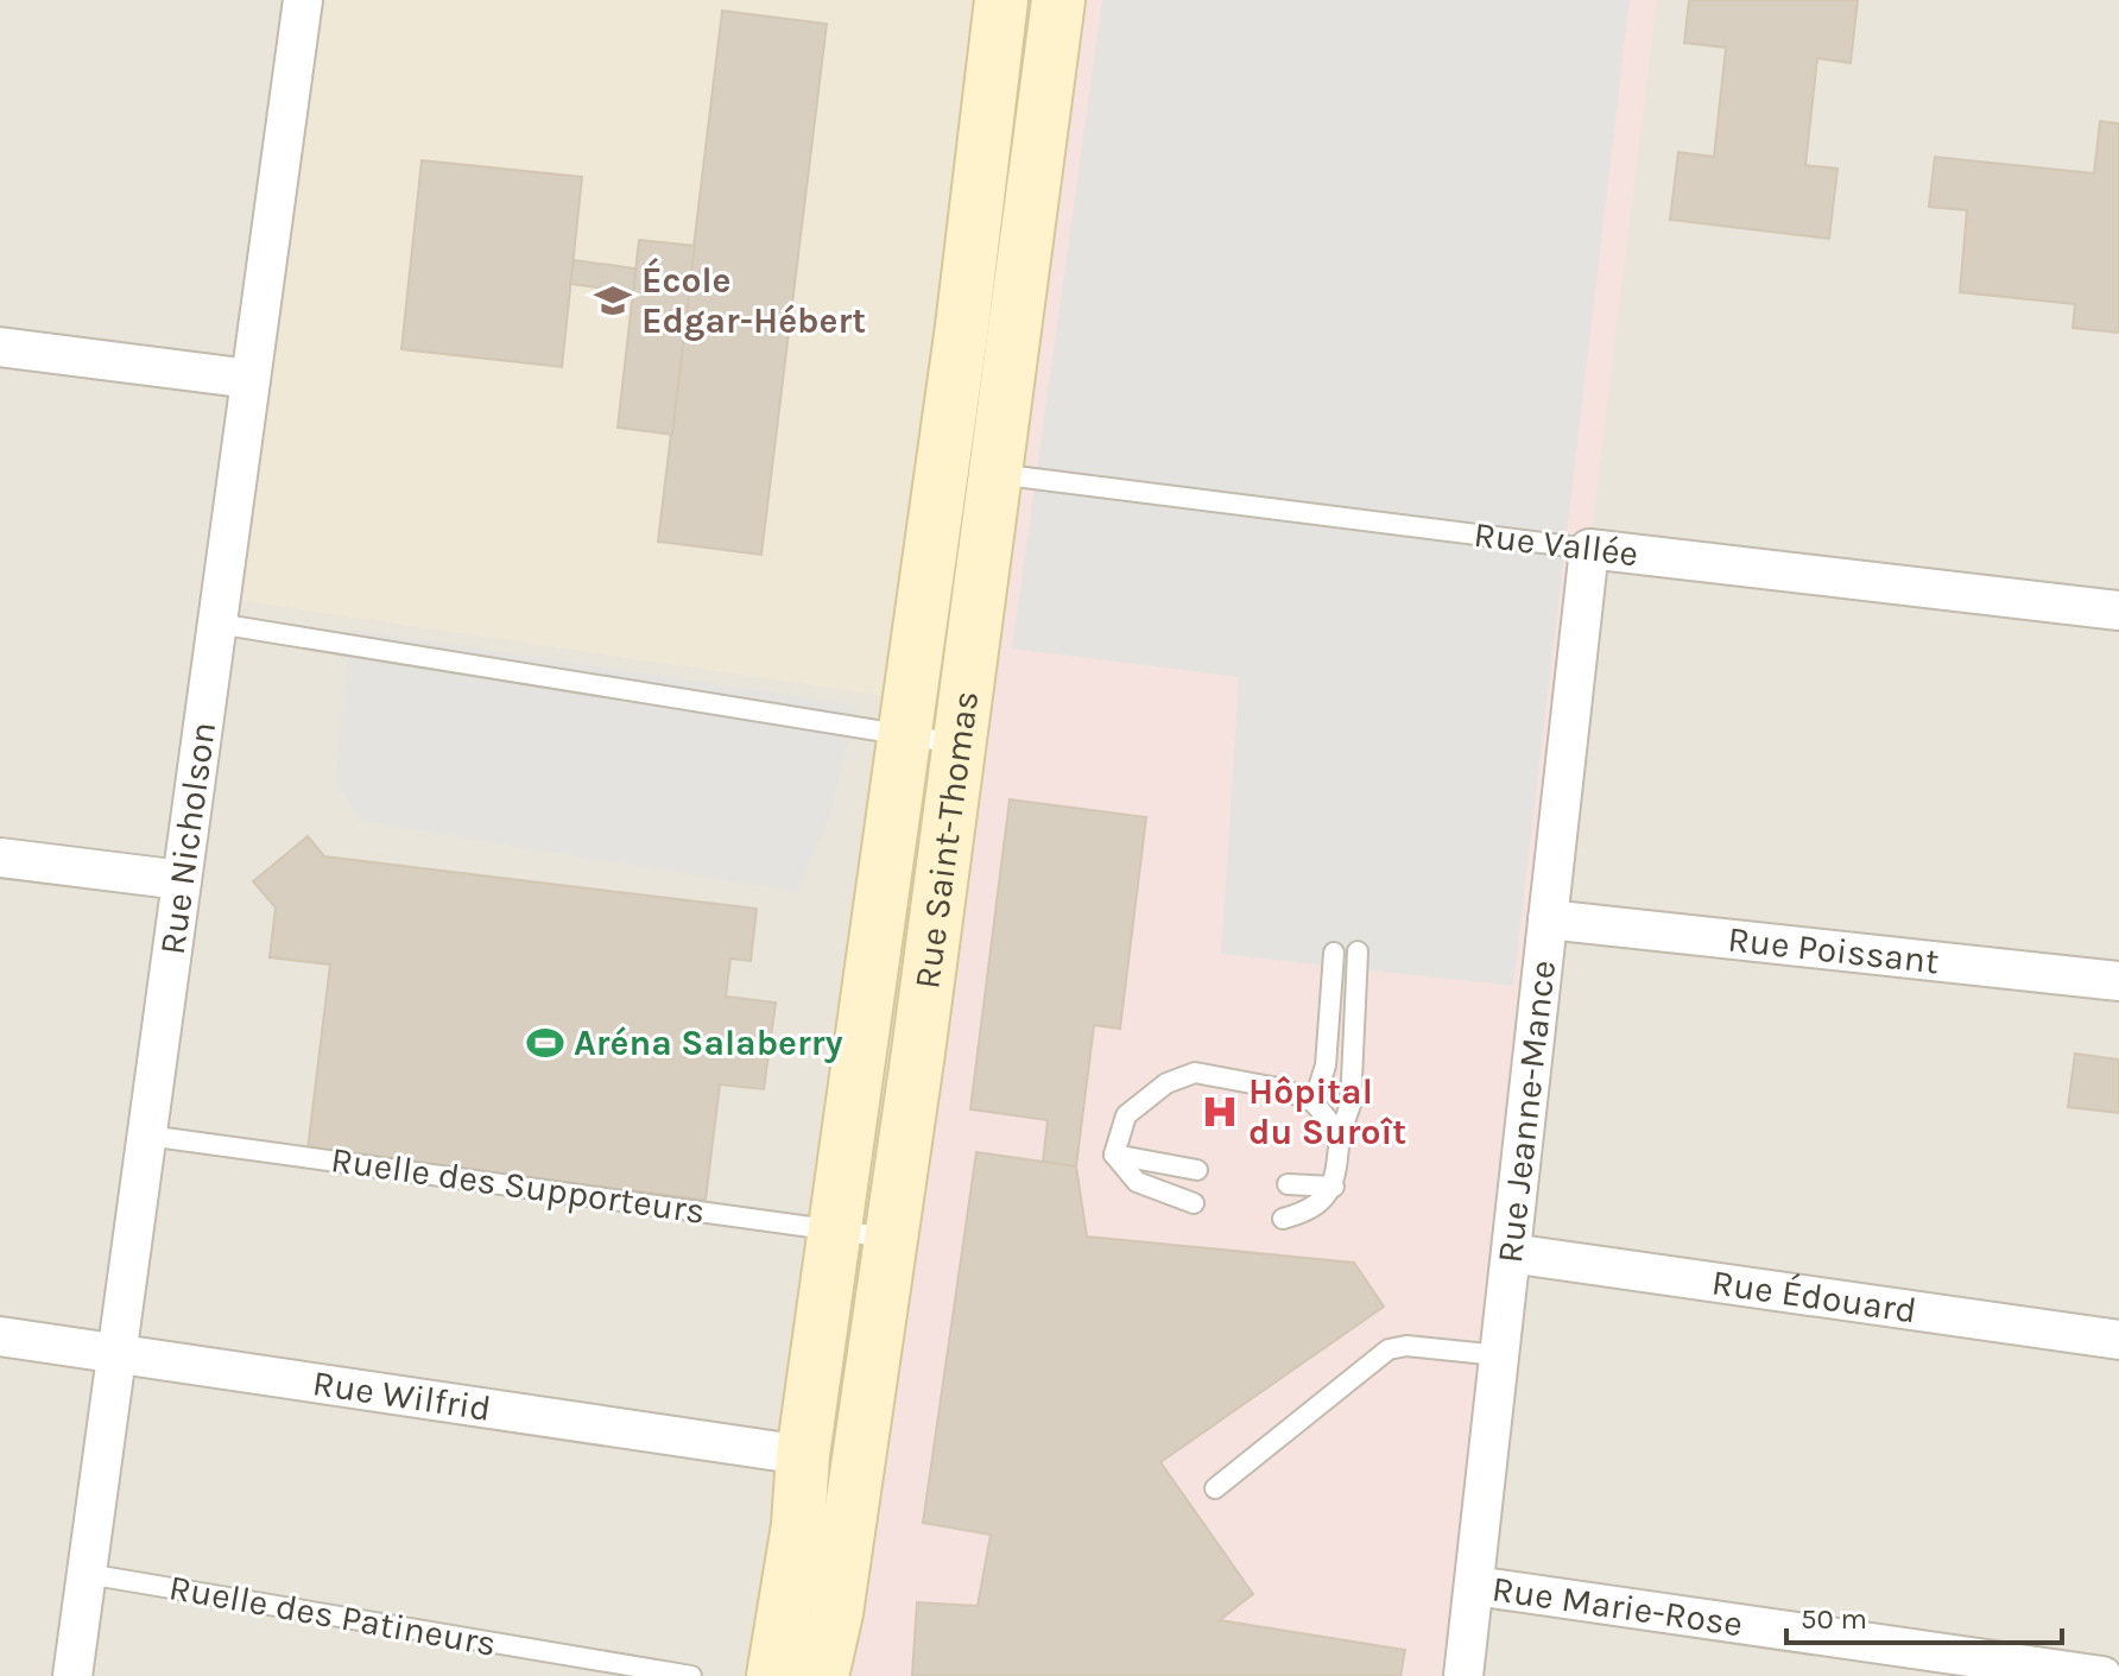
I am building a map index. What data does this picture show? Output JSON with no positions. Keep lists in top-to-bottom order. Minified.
{"streets":{"street":["Rue Vallée","Rue Nicholson","Rue Saint-Thomas","Rue Poissant","Rue Jeanne-Mance","Rue Édouard","Rue Wilfrid","Rue Marie-Rose"],"lane":["Ruelle des Supporteurs","Ruelle des Patineurs"]},"crossings":[["Rue Vallée","Rue Saint-Thomas"],["Rue Vallée","Rue Jeanne-Mance"],["Rue Nicholson","Ruelle des Supporteurs"],["Rue Nicholson","Rue Wilfrid"],["Rue Nicholson","Ruelle des Patineurs"],["Rue Saint-Thomas","Ruelle des Supporteurs"],["Rue Saint-Thomas","Rue Wilfrid"],["Rue Poissant","Rue Jeanne-Mance"],["Rue Jeanne-Mance","Rue Édouard"],["Rue Jeanne-Mance","Rue Marie-Rose"]],"places":{"school or university":["École Edgar-Hébert"],"sports":["Aréna Salaberry"],"hospital":["Hôpital du Suroît"]},"scale_bar":"50 m"}
